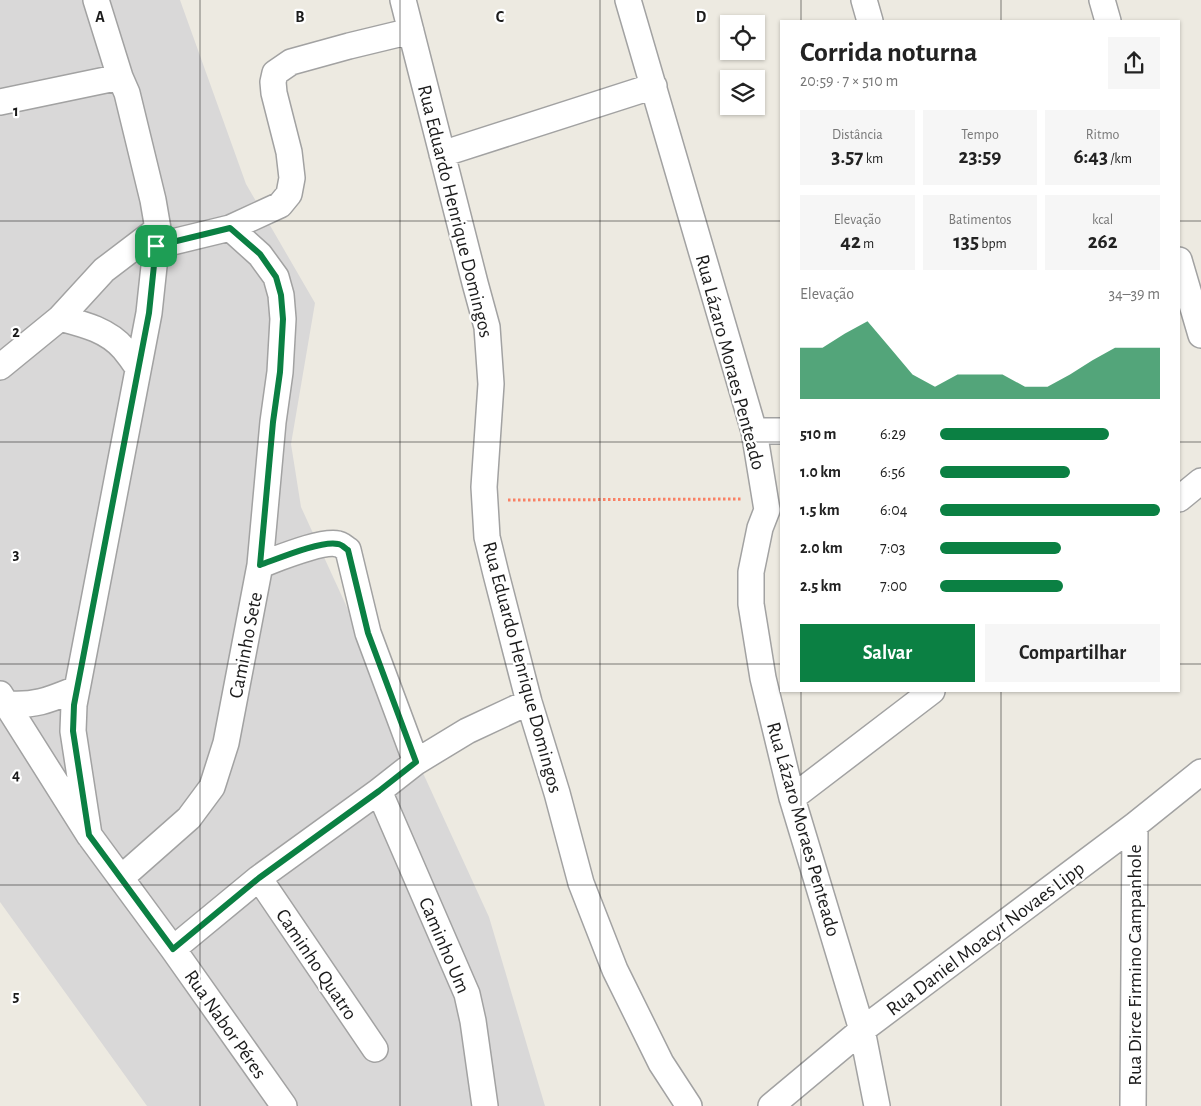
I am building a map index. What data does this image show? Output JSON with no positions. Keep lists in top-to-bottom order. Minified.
{"streets":{"street":["Rua Eduardo Henrique Domingos","Rua Lázaro Moraes Penteado","Caminho Sete","Rua Daniel Moacyr Novaes Lipp","Caminho Um","Caminho Quatro","Rua Dirce Firmino Campanhole","Rua Nabor Péres"]},"crossings":[["Rua Lázaro Moraes Penteado","Rua Daniel Moacyr Novaes Lipp"],["Caminho Sete","Rua Nabor Péres"],["Rua Daniel Moacyr Novaes Lipp","Rua Dirce Firmino Campanhole"]],"page":{"heading":["Corrida noturna","20:59 · 7 × 510 m"],"stats":[["Distância","3.57 km"],["Tempo","23:59"],["Ritmo","6:43 /km"],["Elevação","42 m"],["Batimentos","135 bpm"],["kcal","262"]],"chart":["Elevação","34–39 m"],"list":[{"name":"510 m","note":"6:29"},{"name":"1.0 km","note":"6:56"},{"name":"1.5 km","note":"6:04"},{"name":"2.0 km","note":"7:03"},{"name":"2.5 km","note":"7:00"}],"buttons":["Salvar","Compartilhar"]},"grid":{"columns":["A","B","C","D"],"rows":["1","2","3","4","5"]}}
